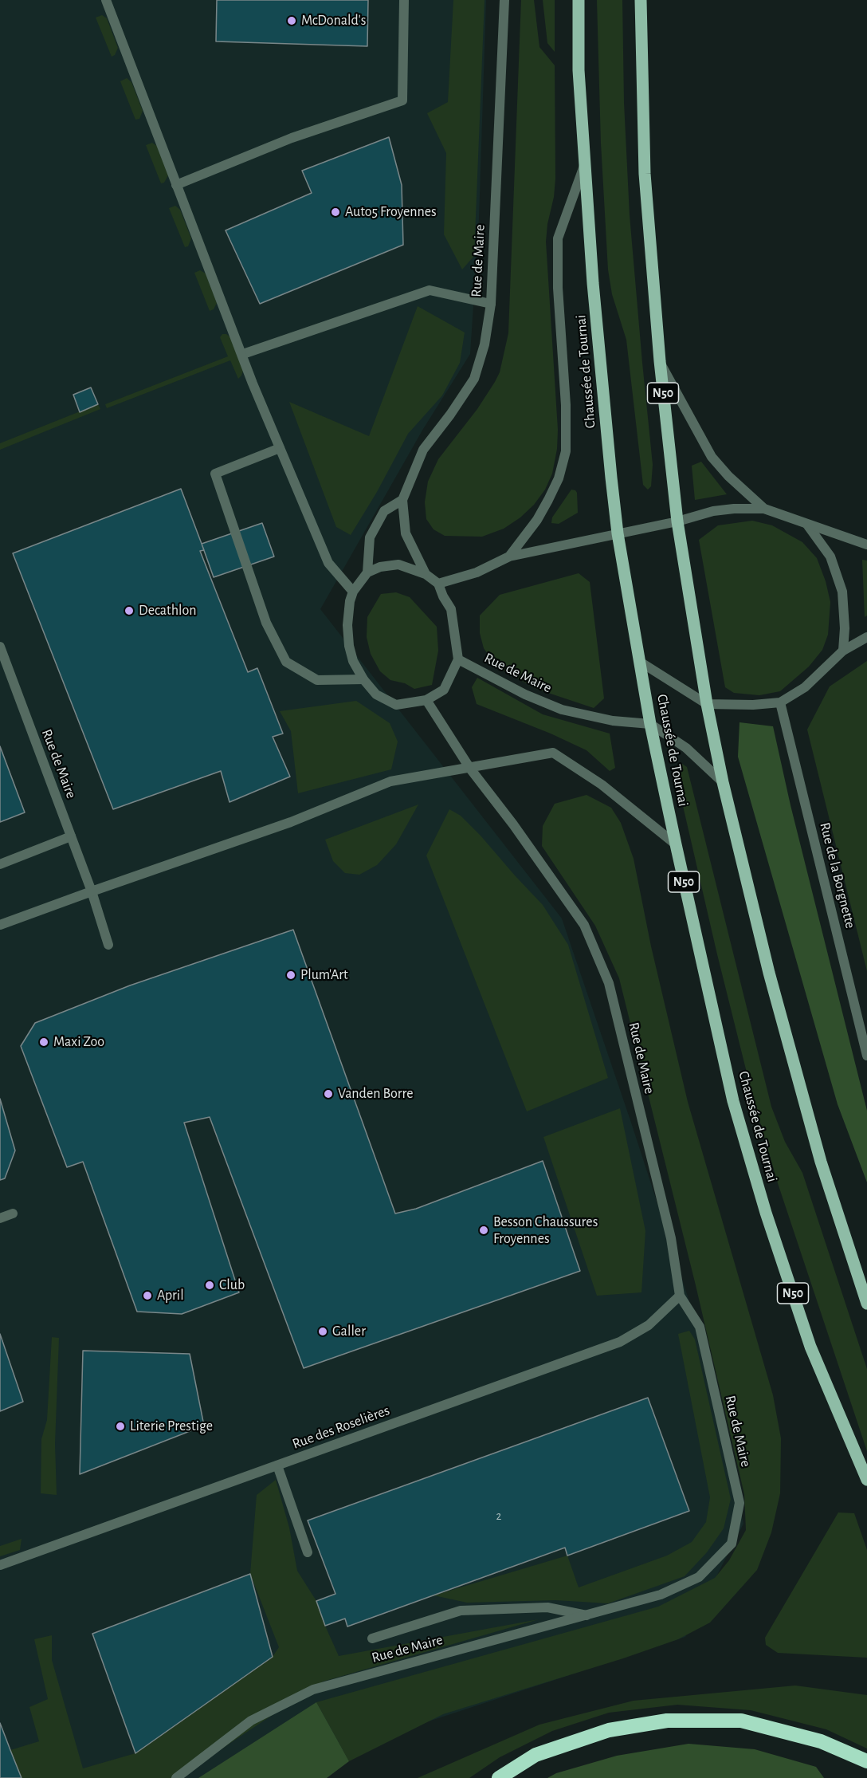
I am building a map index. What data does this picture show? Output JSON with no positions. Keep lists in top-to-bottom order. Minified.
{"streets":{"main road":["Chaussée de Tournai","N50"],"street":["Rue de Maire","Rue de la Borgnette","Rue des Roselières"]},"crossings":[["Rue de Maire","Chaussée de Tournai"],["Rue de Maire","Rue des Roselières"]],"places":["McDonald's","Auto5 Froyennes","Decathlon","Plum'Art","Maxi Zoo","Vanden Borre","Besson Chaussures Froyennes","Club","April","Galler","Literie Prestige"],"house_numbers":["2"]}
